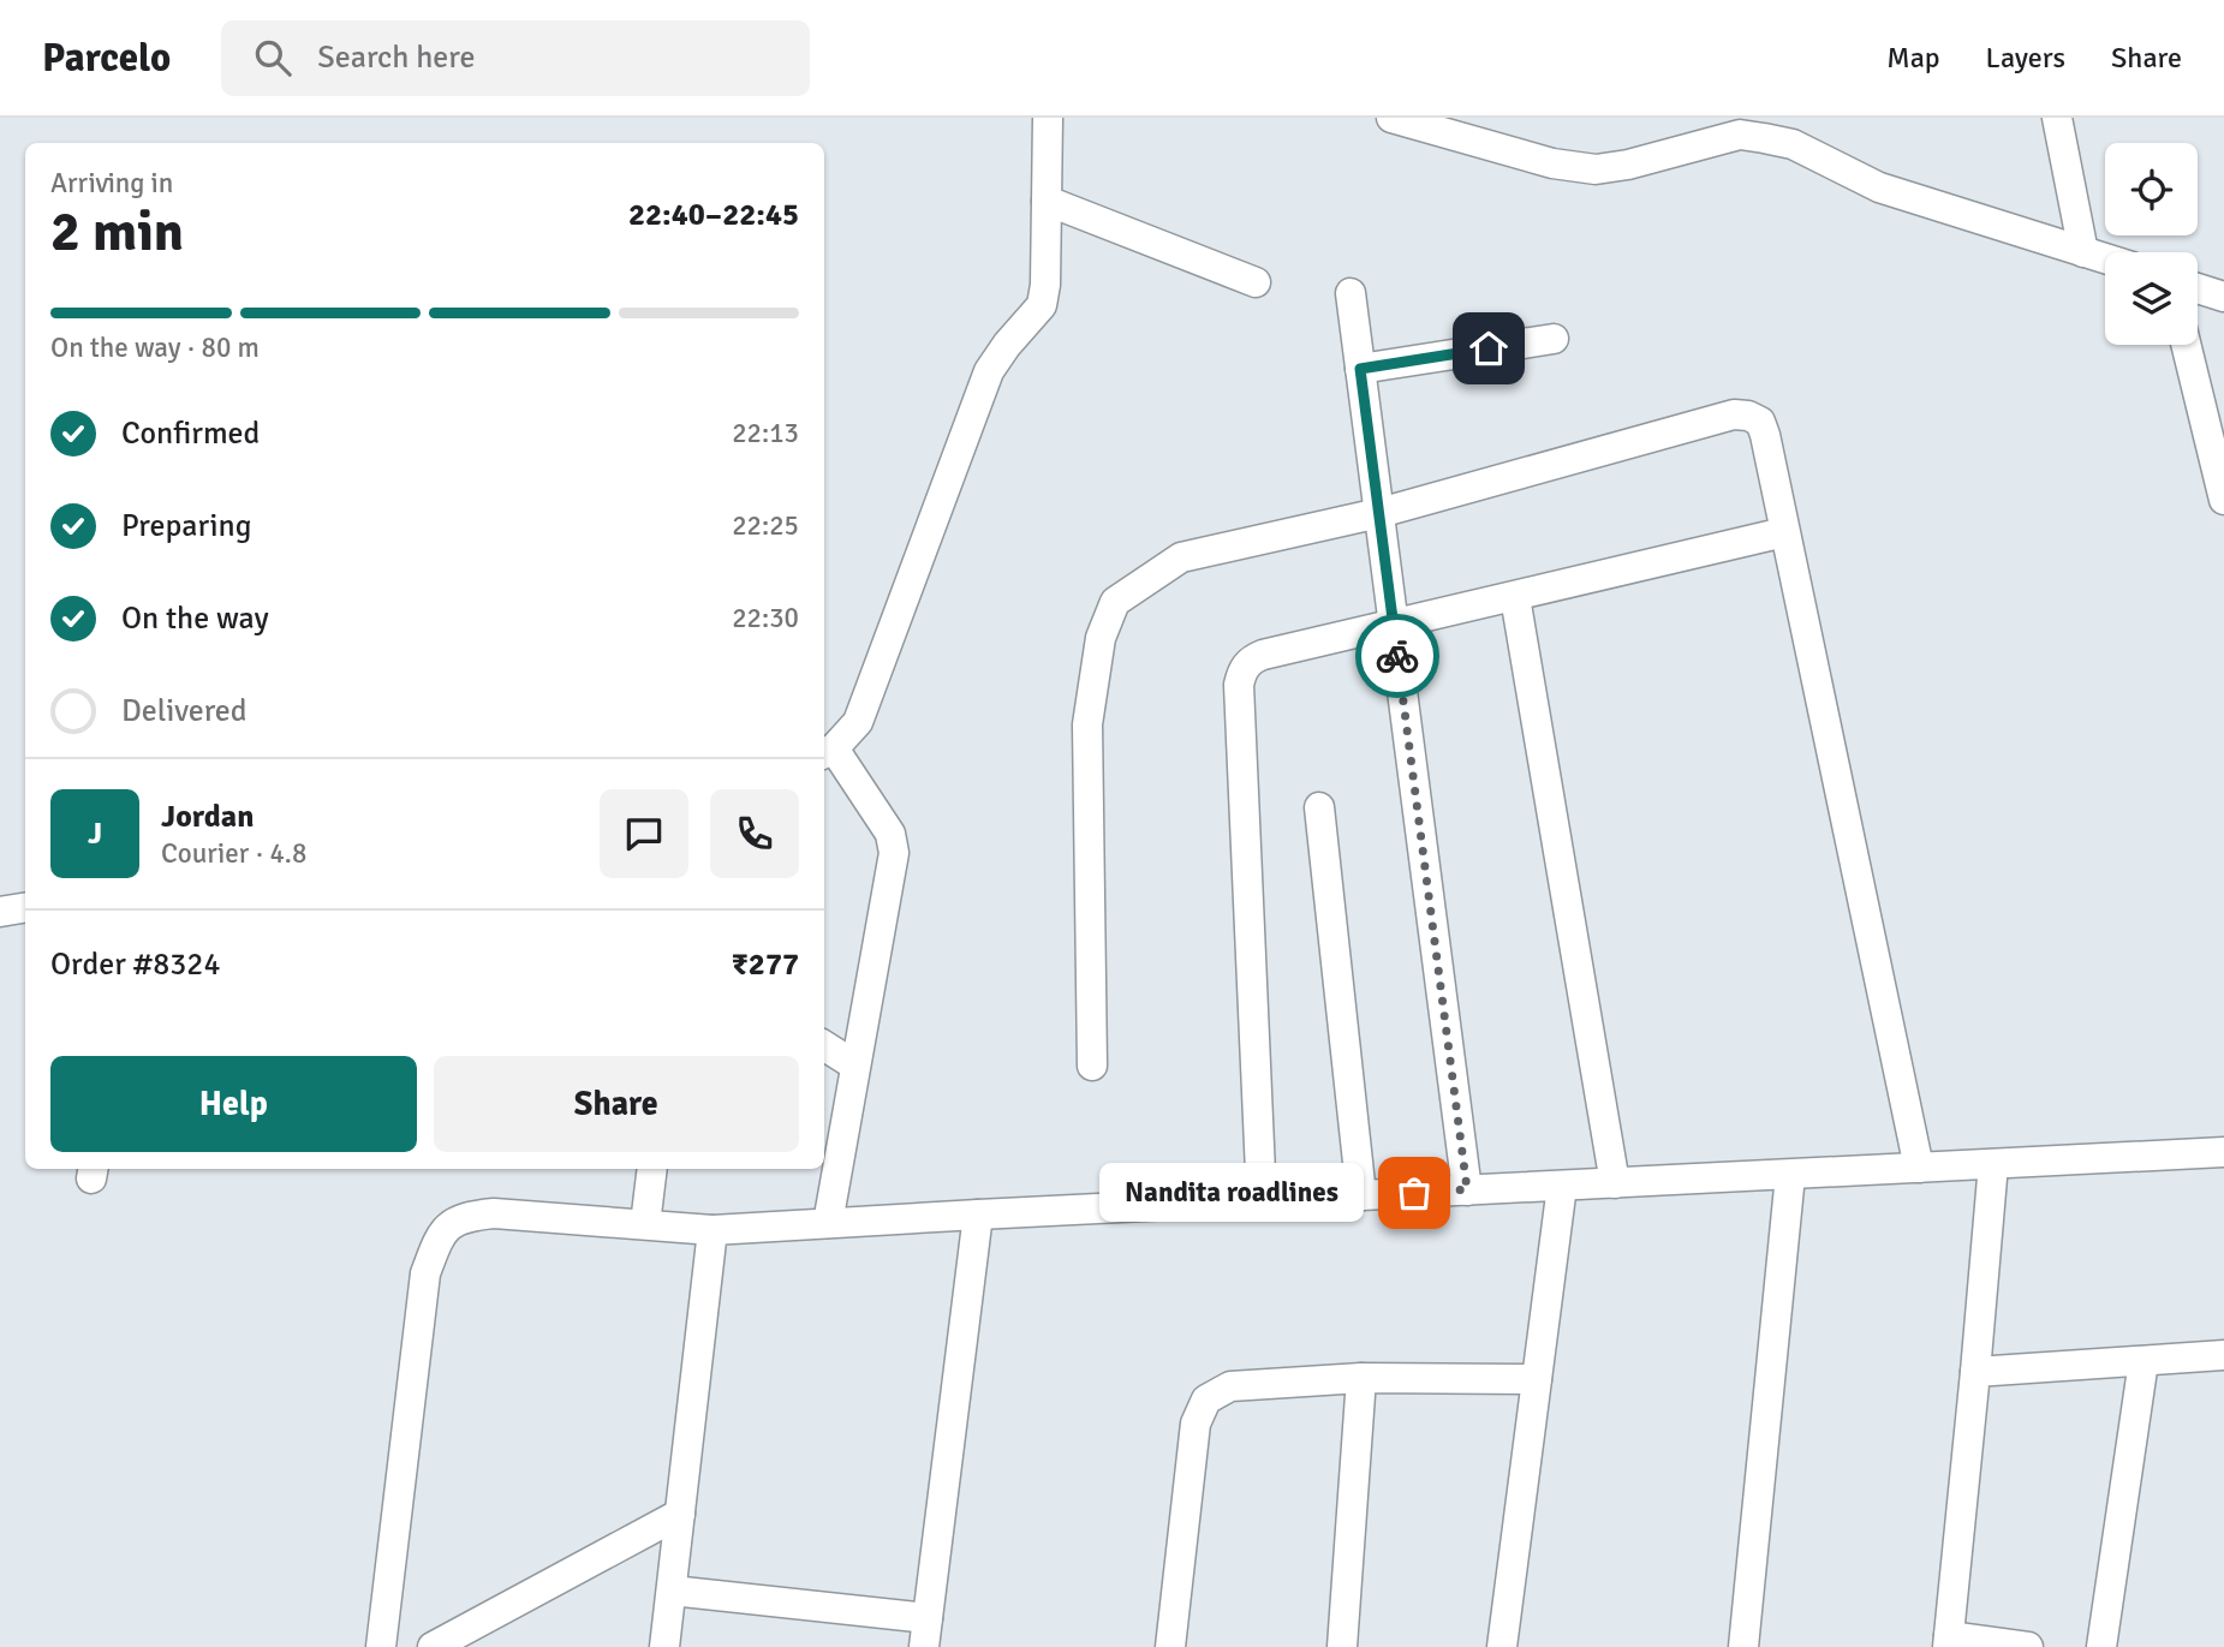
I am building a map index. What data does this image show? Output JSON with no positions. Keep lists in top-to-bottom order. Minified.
{"places":["Nandita roadlines"],"page":{"header":"Parcelo","search":"Search here","nav":["Map","Layers","Share"],"heading":["2 min","Arriving in","22:40–22:45"],"panel":["Jordan","Courier · 4.8","Order #8324","₹277"],"bar":"On the way · 80 m","list":[["Confirmed","22:13"],["Preparing","22:25"],["On the way","22:30"],"Delivered"],"round":"J","buttons":["Help","Share"],"bubble":"Nandita roadlines"}}
